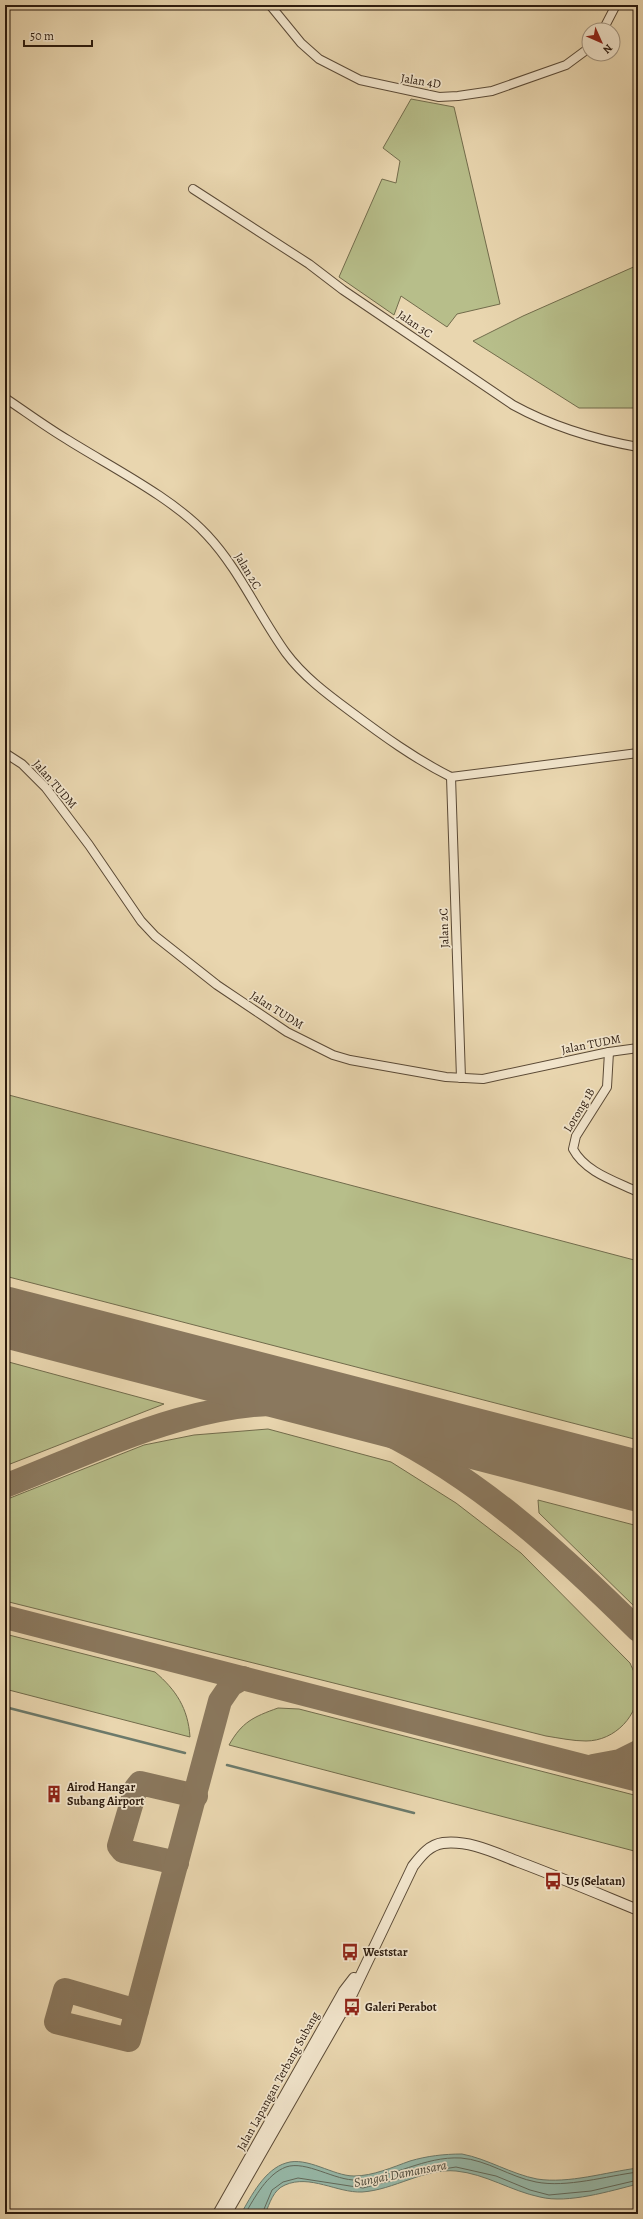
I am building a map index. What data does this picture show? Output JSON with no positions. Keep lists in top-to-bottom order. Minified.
{"streets":{"street":["Jalan 4D","Jalan 3C","Jalan 2C","Jalan TUDM","Lorong 1B","Jalan Lapangan Terbang Subang"]},"crossings":[["Jalan 2C","Jalan TUDM"],["Jalan TUDM","Lorong 1B"]],"water":["Sungai Damansara"],"places":{"building":["Airod Hangar Subang Airport"],"bus stop":["U5 (Selatan)","Weststar","Galeri Perabot"]},"scale_bar":"50 m","north":"bottom right"}
